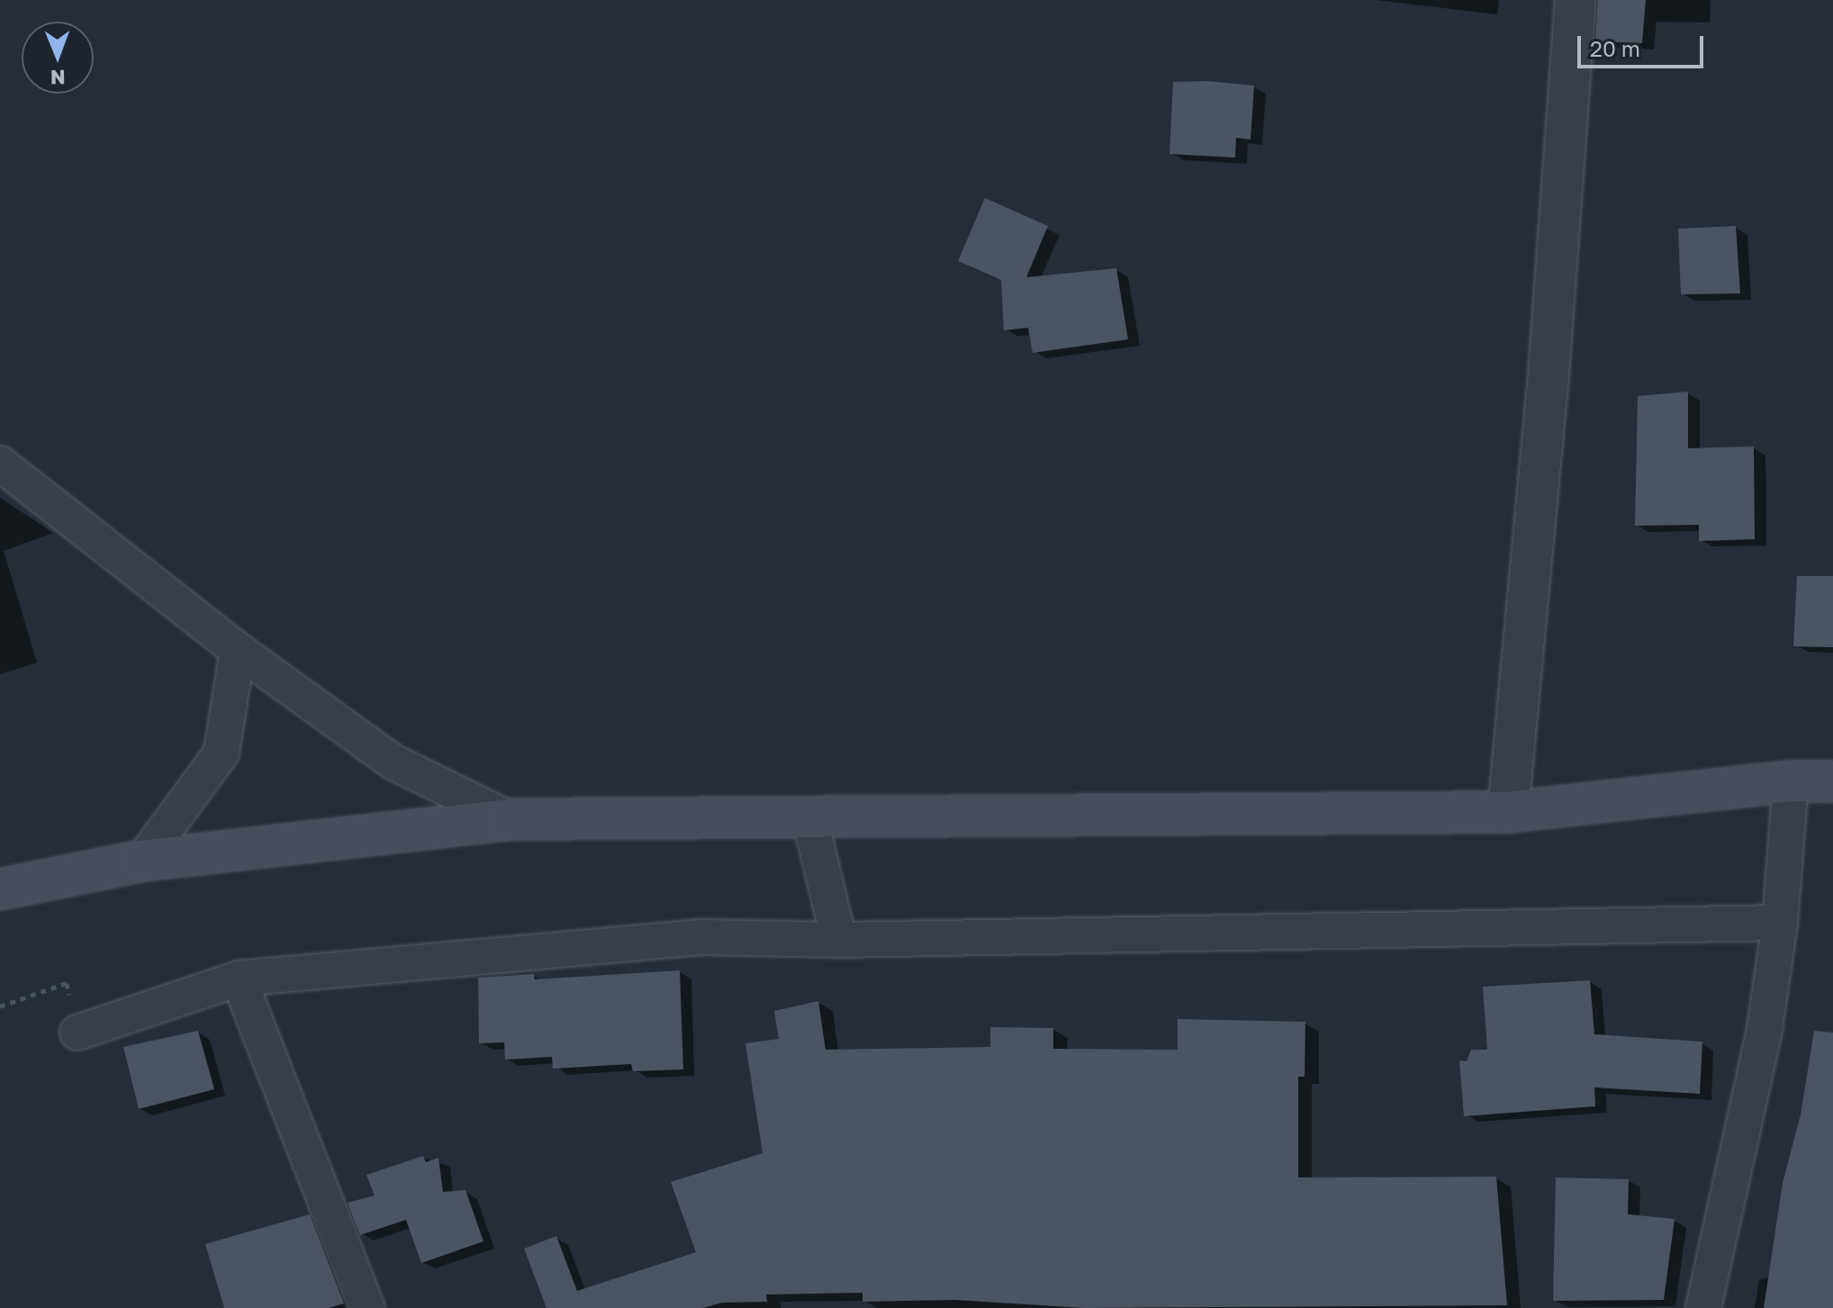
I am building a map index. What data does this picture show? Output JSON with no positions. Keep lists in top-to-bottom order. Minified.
{"scale_bar":"20 m","north":"bottom"}
